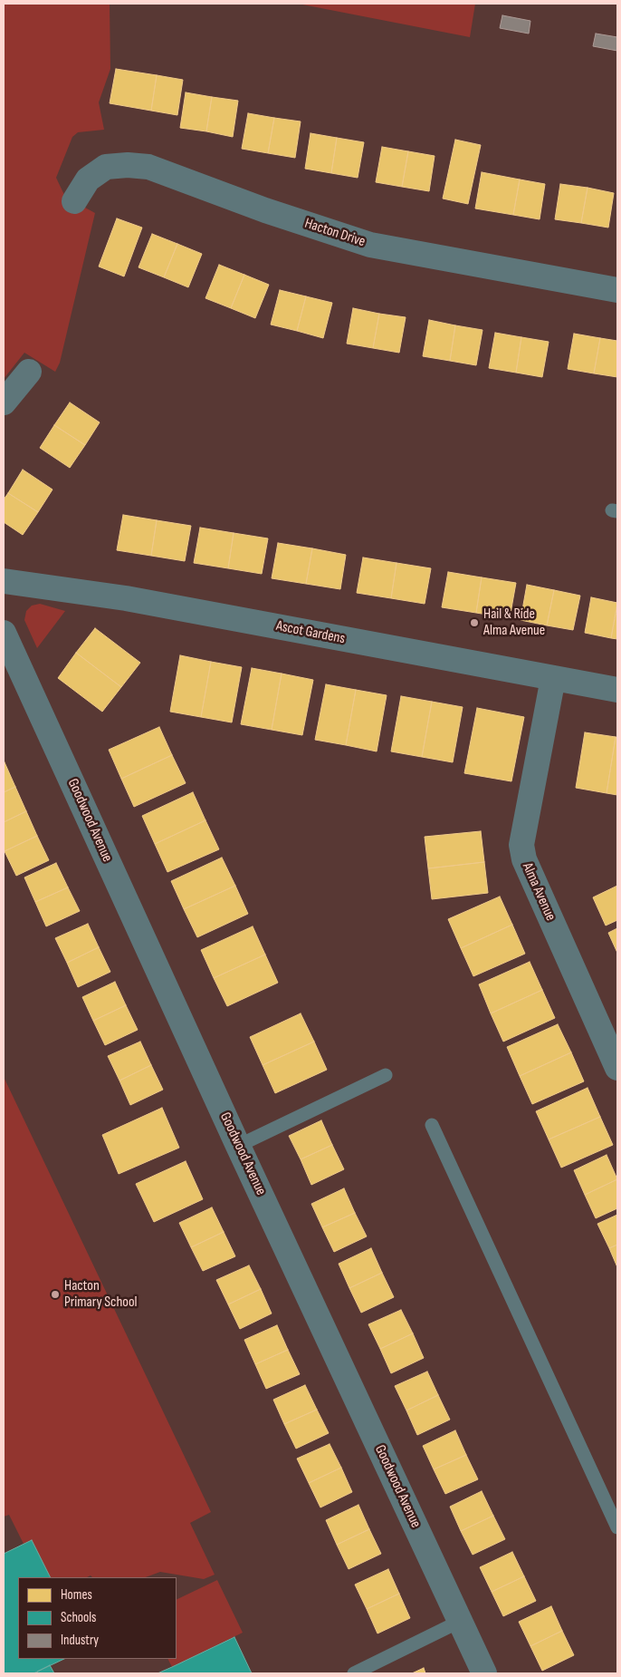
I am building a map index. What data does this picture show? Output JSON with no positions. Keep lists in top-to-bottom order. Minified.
{"streets":{"street":["Hacton Drive","Ascot Gardens","Goodwood Avenue","Alma Avenue"]},"crossings":[["Ascot Gardens","Alma Avenue"]],"places":["Hail & Ride Alma Avenue","Hacton Primary School"],"legend":["Homes","Schools","Industry"]}
